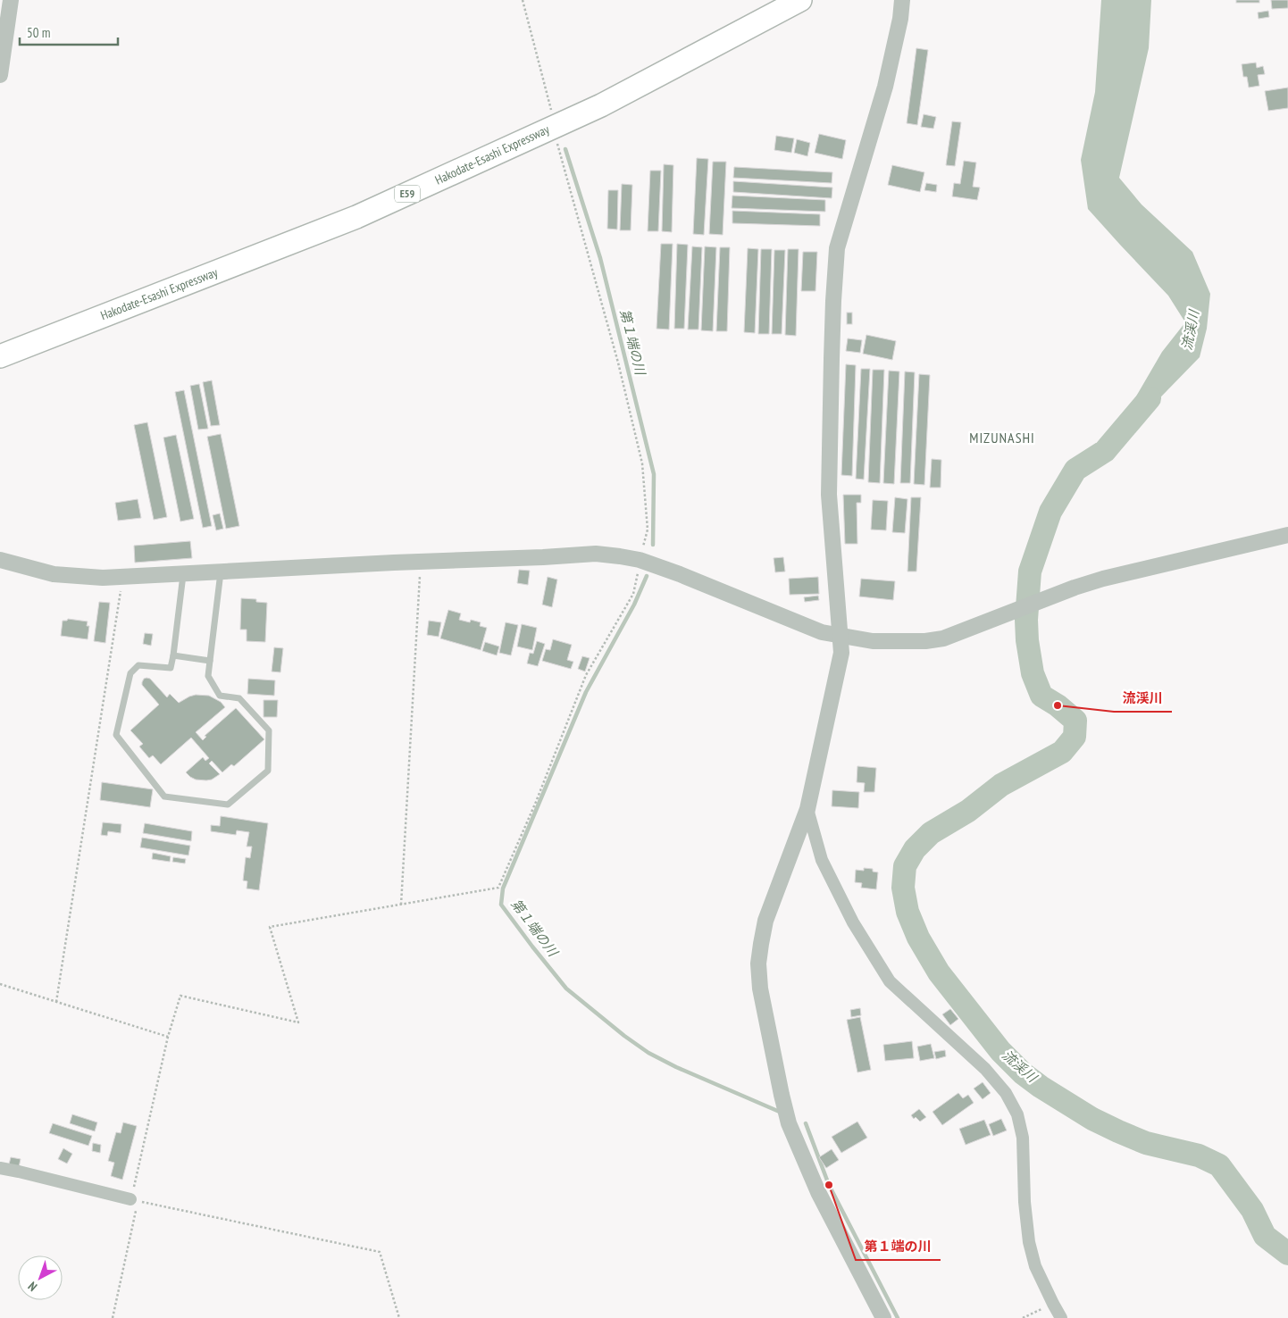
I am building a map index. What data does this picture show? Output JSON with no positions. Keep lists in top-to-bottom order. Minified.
{"streets":{"highway":["Hakodate-Esashi Expressway","E59"]},"districts":["MIZUNASHI"],"water":["流渓川","第１端の川"],"places":["流渓川","第１端の川"],"scale_bar":"50 m","north":"bottom left"}
